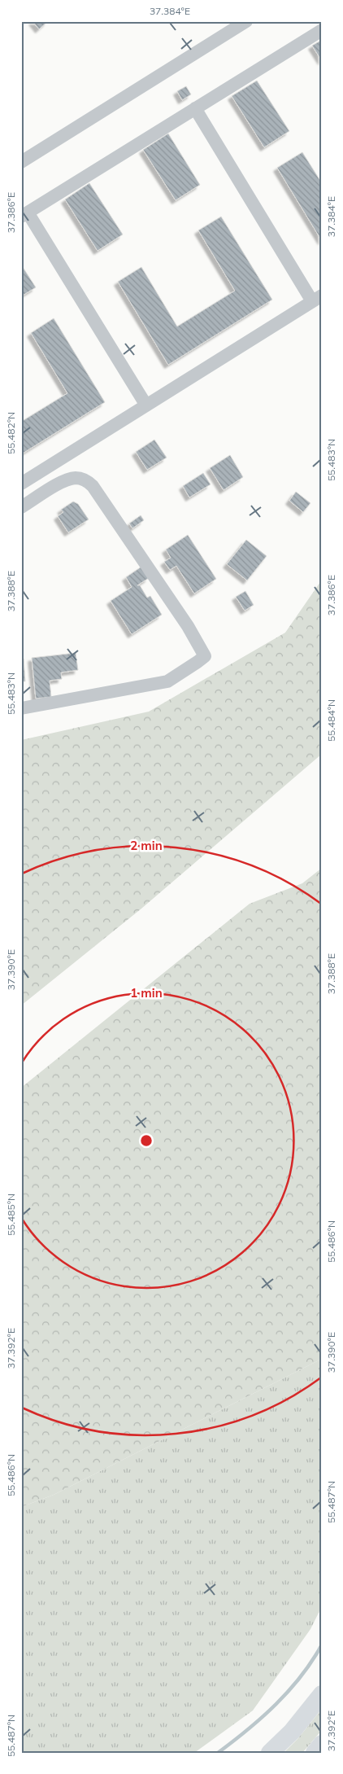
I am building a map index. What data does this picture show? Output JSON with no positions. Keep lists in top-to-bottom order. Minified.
{"coordinates":["37.384°E","37.386°E","55.482°N","55.483°N","37.388°E","55.484°N","37.390°E","55.485°N","55.486°N","37.392°E","55.487°N"],"rings":["2 min","1 min"]}
